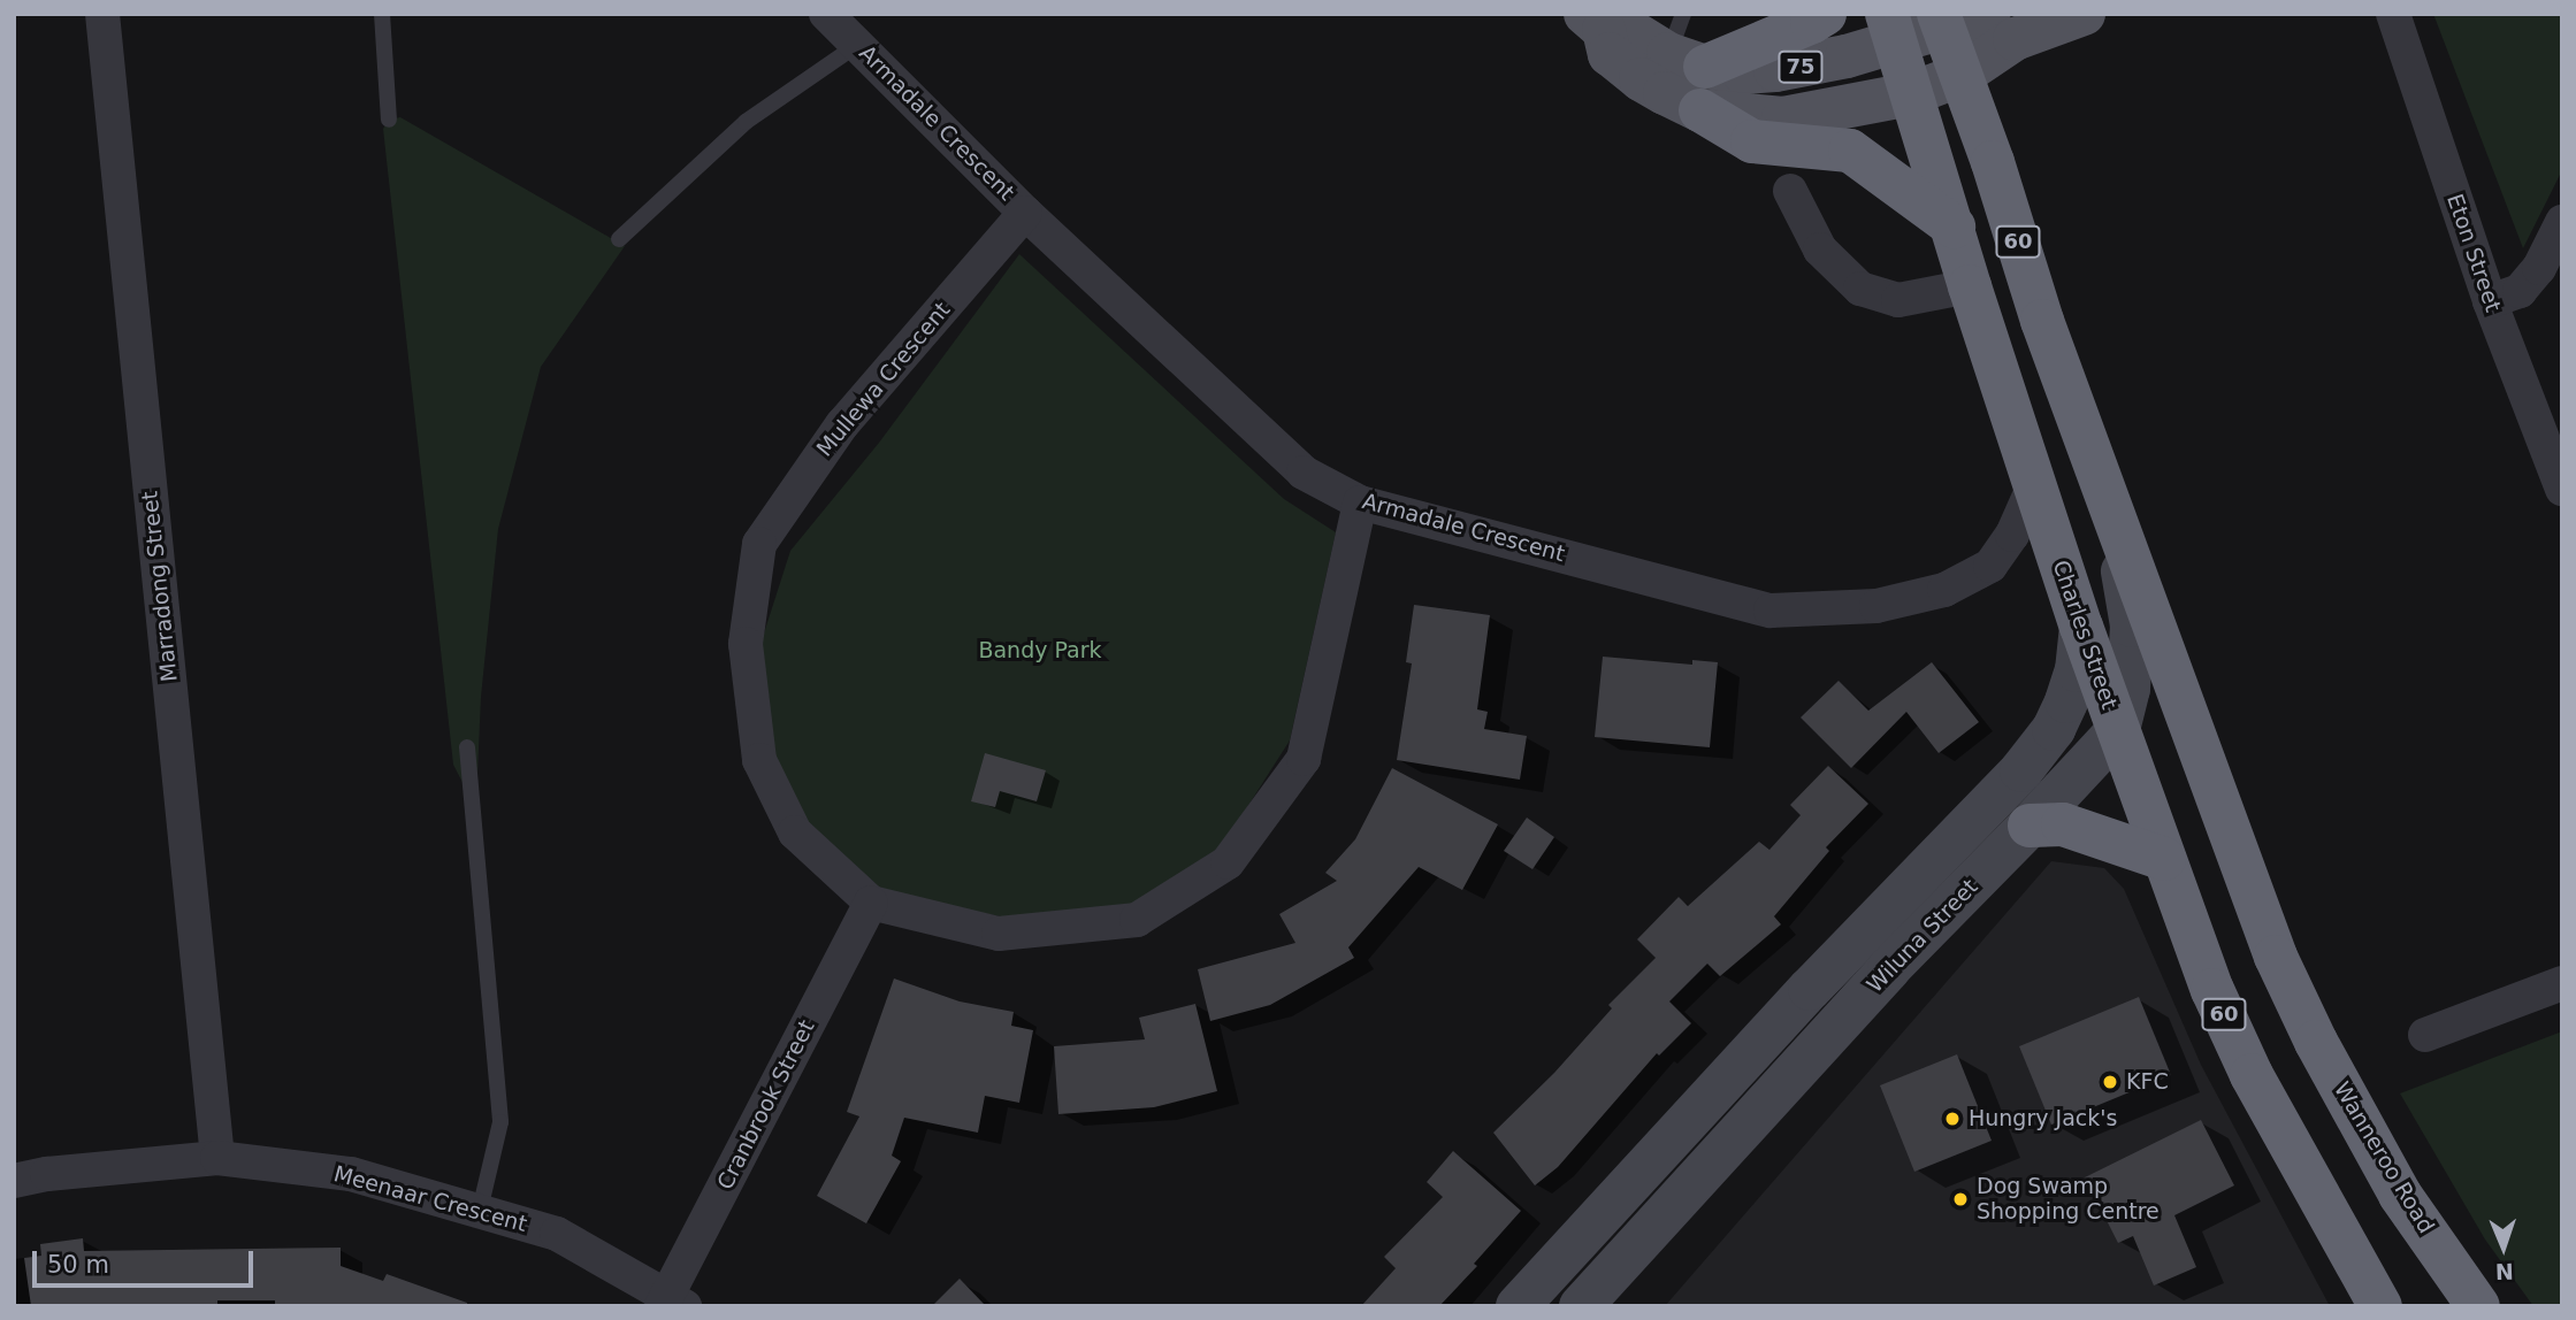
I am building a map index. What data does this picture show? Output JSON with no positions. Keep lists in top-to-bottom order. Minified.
{"streets":{"highway":["60","Charles Street","Wanneroo Road"],"main road":["75","Wiluna Street"],"street":["Armadale Crescent","Eton Street","Mullewa Crescent","Marradong Street","Cranbrook Street","Meenaar Crescent"]},"crossings":[["75","60"],["75","Charles Street"],["Armadale Crescent","Mullewa Crescent"],["Armadale Crescent","Charles Street"],["60","Wiluna Street"],["60","Wanneroo Road"],["Mullewa Crescent","Cranbrook Street"],["Marradong Street","Meenaar Crescent"],["Charles Street","Wiluna Street"],["Wiluna Street","Wanneroo Road"],["Cranbrook Street","Meenaar Crescent"]],"parks":["Bandy Park"],"places":["KFC","Hungry Jack's","Dog Swamp Shopping Centre"],"scale_bar":"50 m","north":"bottom"}
